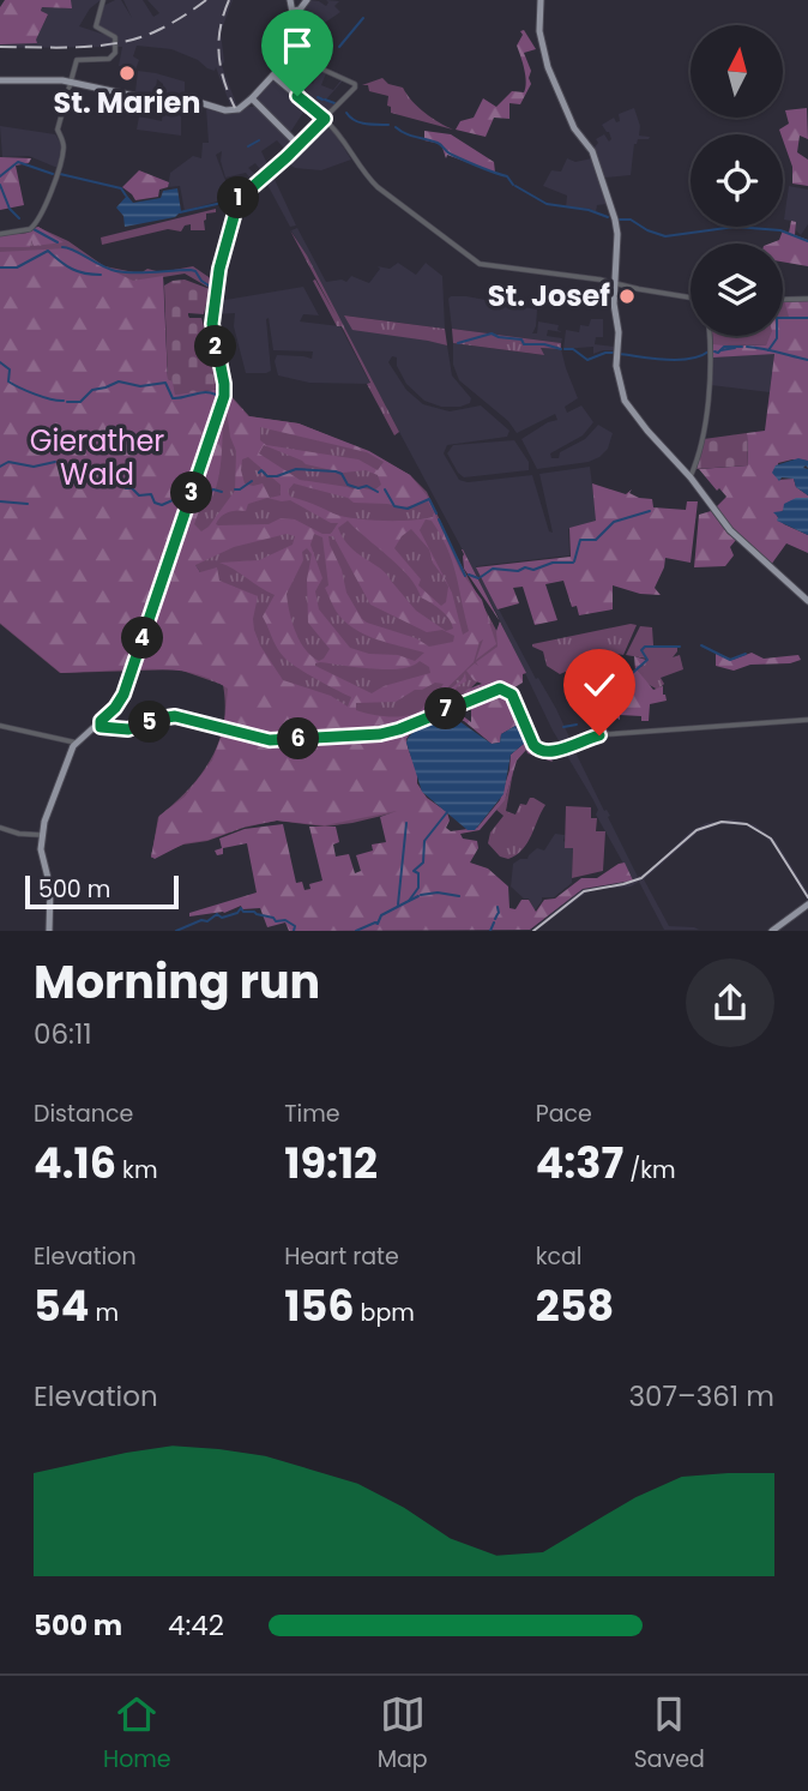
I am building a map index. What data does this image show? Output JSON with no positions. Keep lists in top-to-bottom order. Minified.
{"parks":["Gierather Wald"],"places":["St. Marien","St. Josef"],"scale_bar":"500 m","north":"top","page":{"pins":["1","2","3","4","7","5","6"],"scale":"500 m","heading":["Morning run","06:11"],"stats":[["Distance","4.16 km"],["Time","19:12"],["Pace","4:37 /km"],["Elevation","54 m"],["Heart rate","156 bpm"],["kcal","258"]],"chart":["Elevation","307–361 m"],"list":[{"name":"500 m","note":"4:42"}],"tabs":["Home","Map","Saved"]}}
